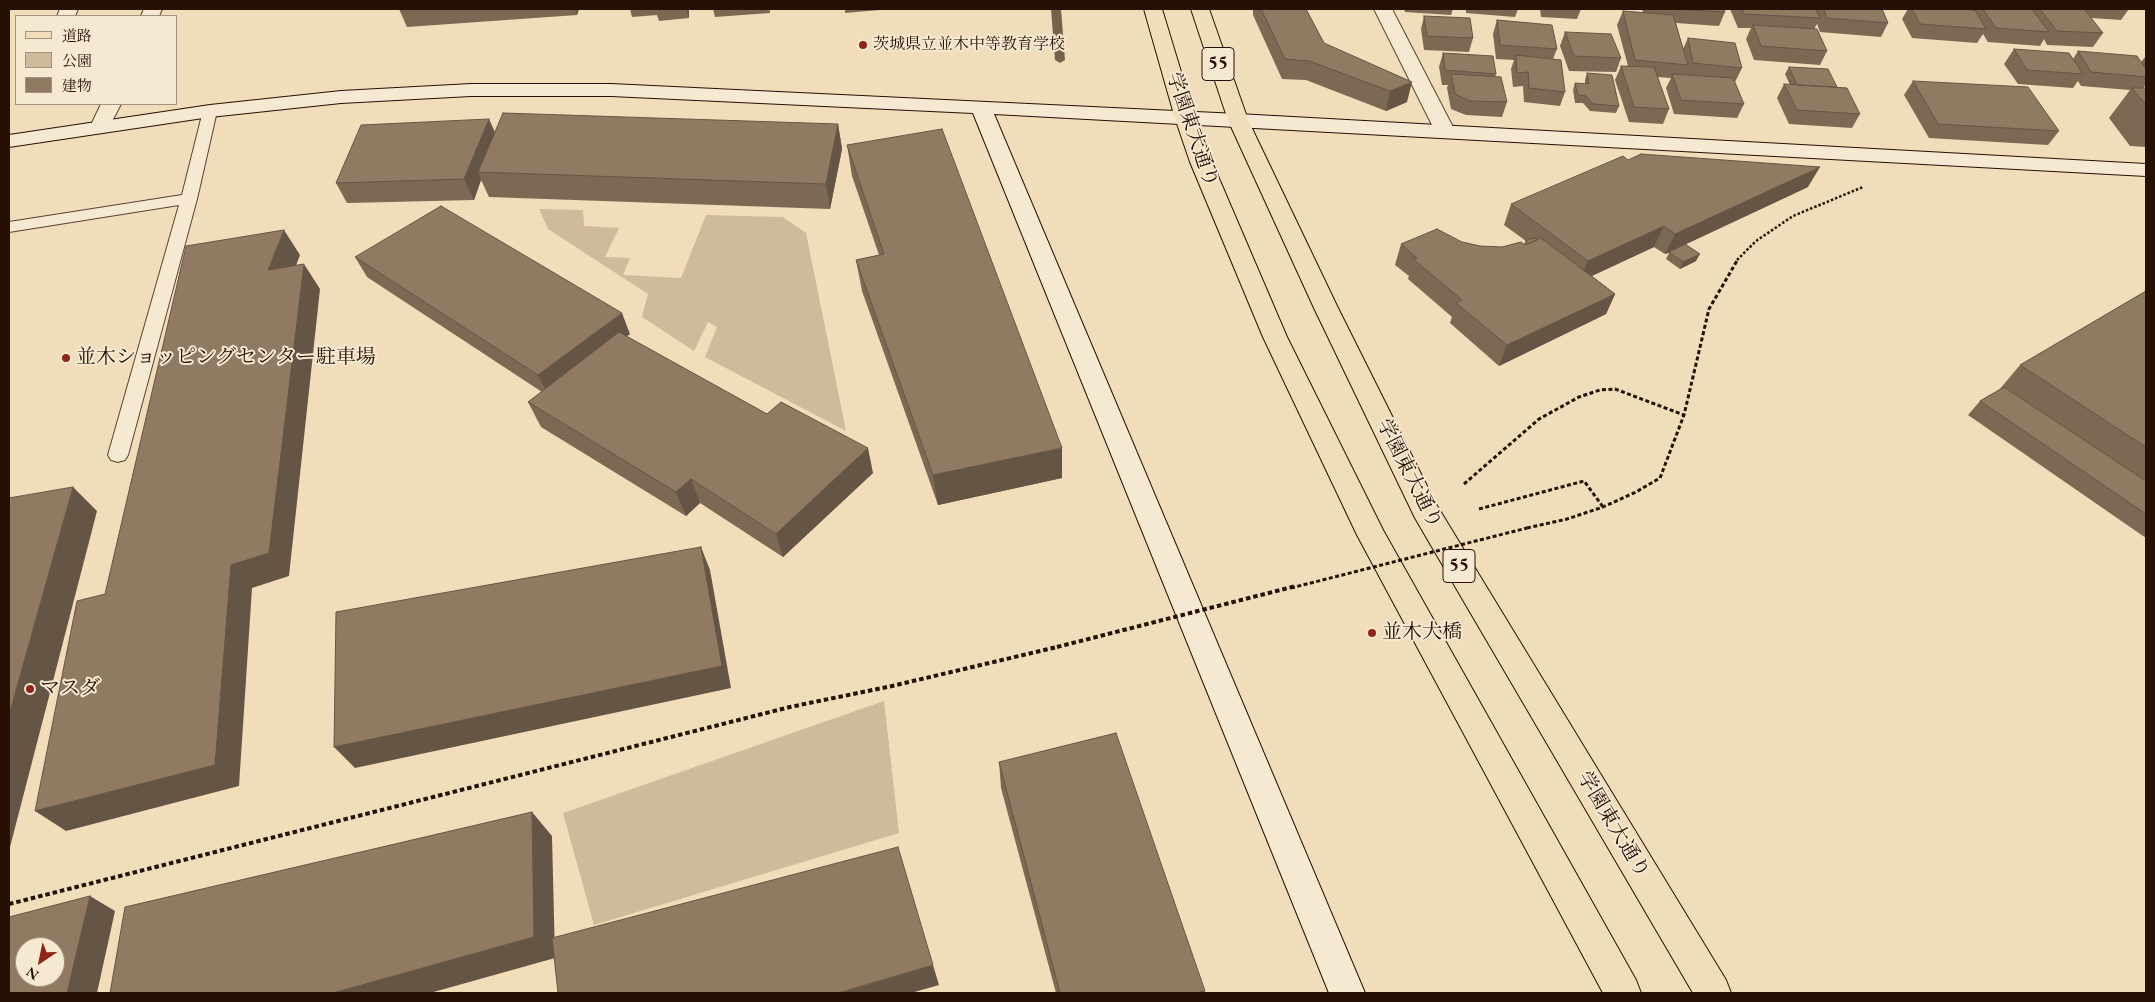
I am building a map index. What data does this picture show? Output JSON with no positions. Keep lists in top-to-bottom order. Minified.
{"streets":{"main road":["55","学園東大通り"]},"places":["茨城県立並木中等教育学校","並木ショッピングセンター駐車場","並木大橋","マスダ"],"legend":["道路","公園","建物"],"north":"bottom left"}
